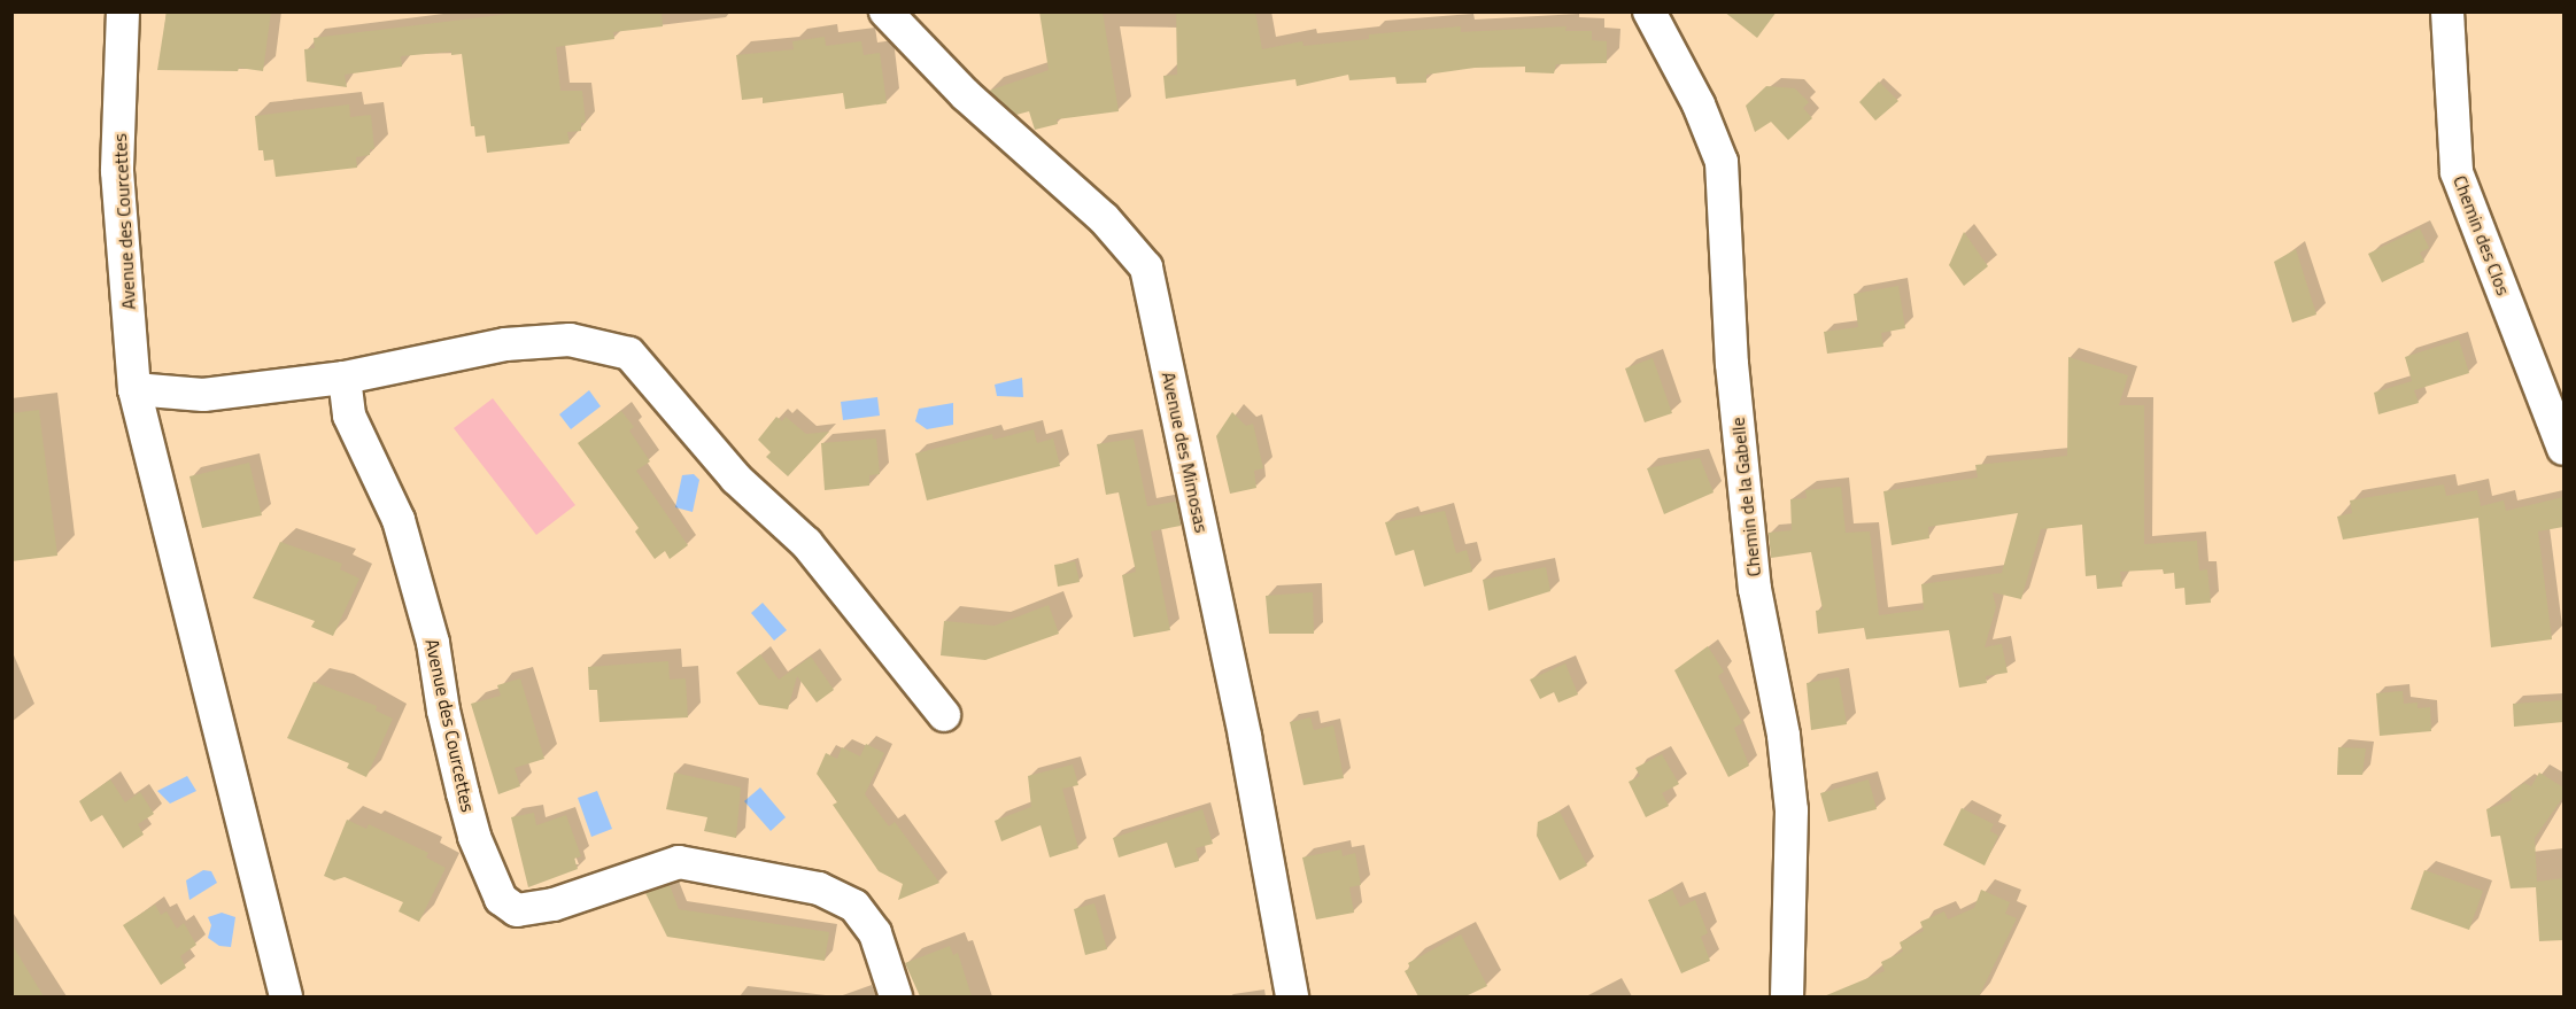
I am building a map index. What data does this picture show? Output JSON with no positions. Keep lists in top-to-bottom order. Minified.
{"streets":{"street":["Avenue des Courcettes","Chemin des Clos","Avenue des Mimosas","Chemin de la Gabelle"]}}
